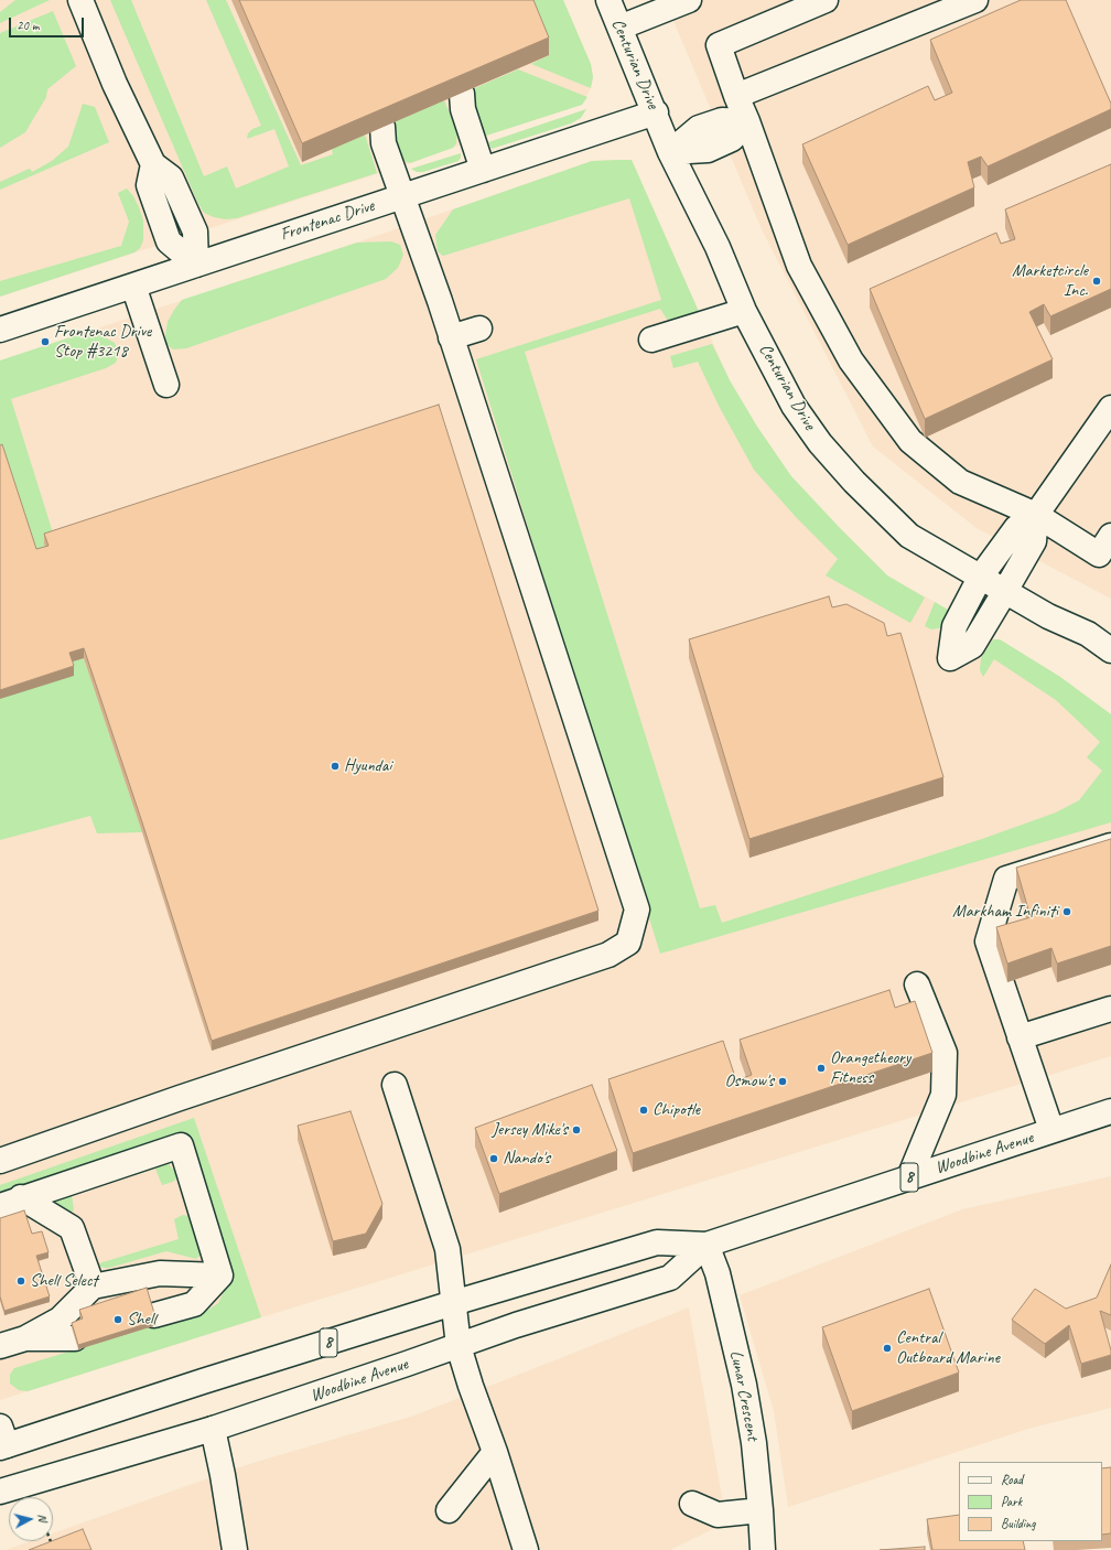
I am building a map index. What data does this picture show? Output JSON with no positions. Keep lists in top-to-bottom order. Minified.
{"streets":{"main road":["Centurian Drive","Frontenac Drive","Woodbine Avenue","8","Lunar Crescent"]},"crossings":[["Centurian Drive","Frontenac Drive"],["Woodbine Avenue","Lunar Crescent"]],"places":["Marketcircle Inc.","Frontenac Drive Stop #3218","Hyundai","Markham Infiniti","Orangetheory Fitness","Osmow's","Chipotle","Jersey Mike's","Nando's","Shell Select","Shell","Central Outboard Marine"],"legend":["Road","Park","Building"],"scale_bar":"20 m","north":"right"}
